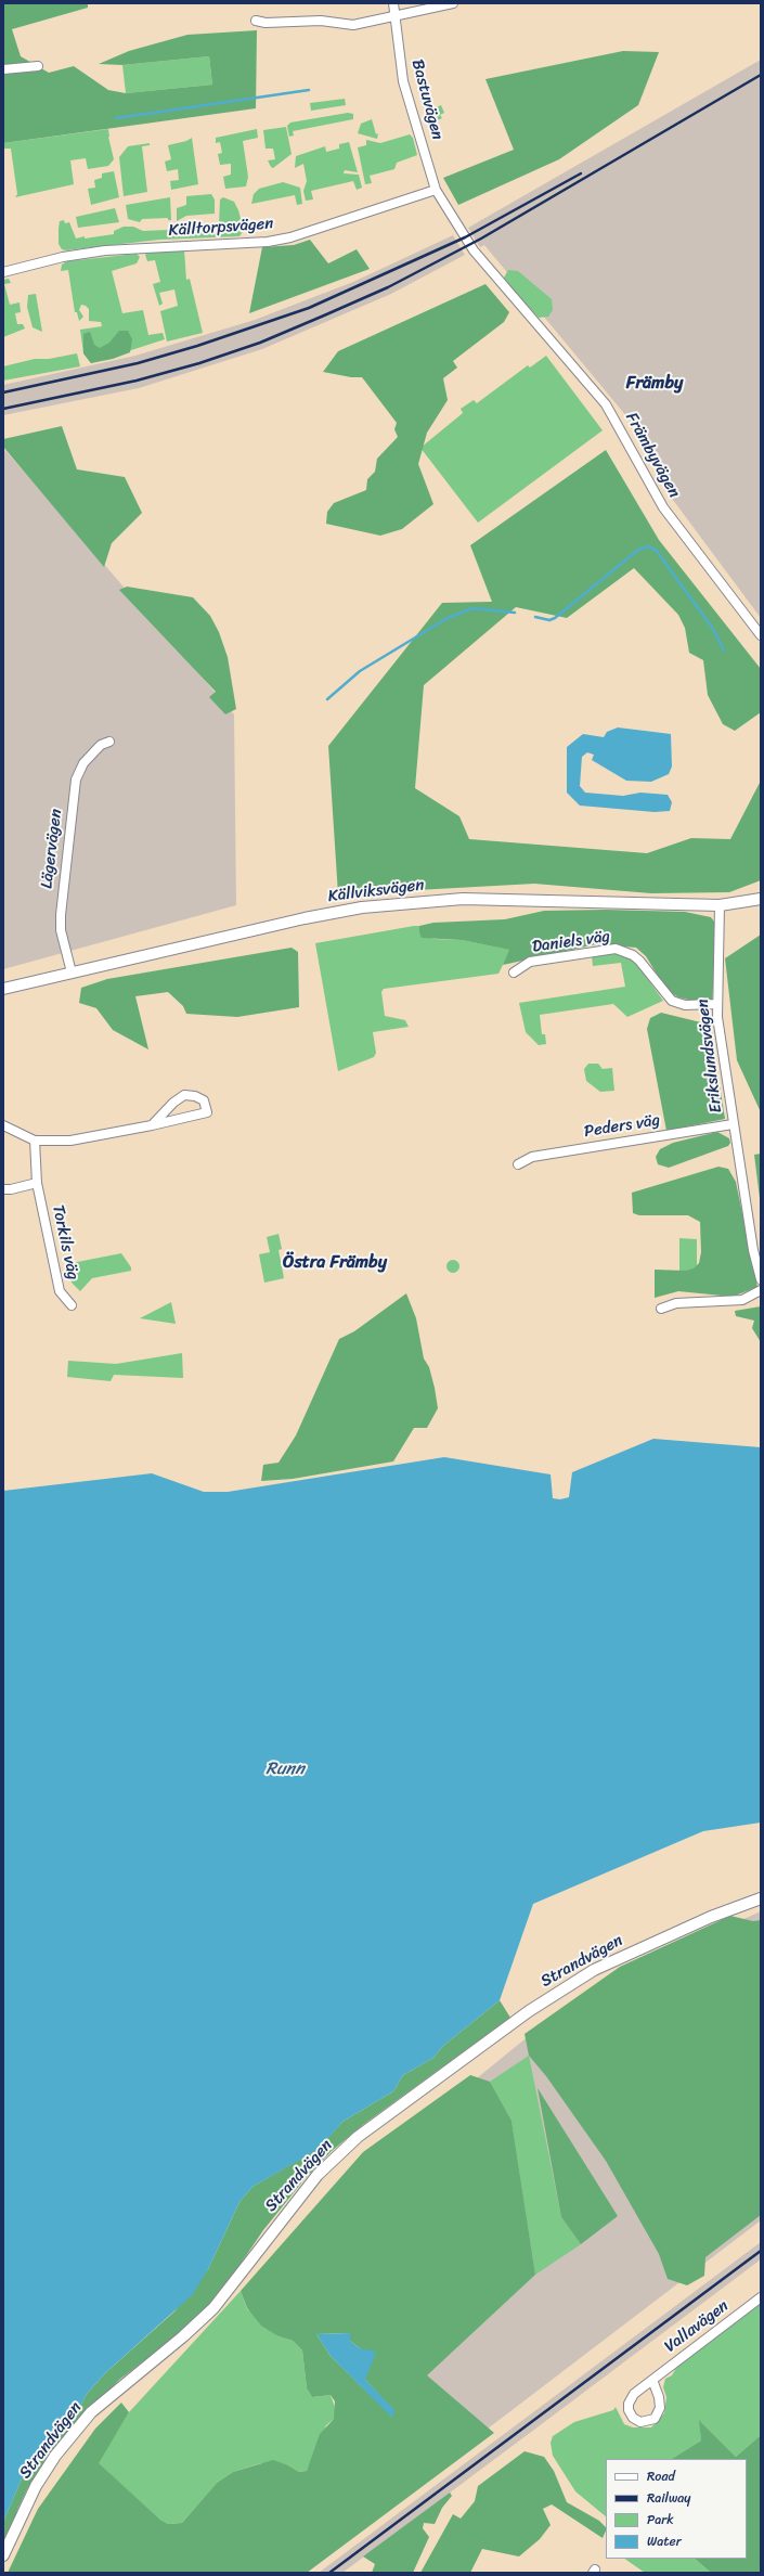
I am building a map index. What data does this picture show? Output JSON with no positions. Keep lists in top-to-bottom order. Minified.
{"streets":{"street":["Bastuvägen","Källtorpsvägen","Främbyvägen","Lägervägen","Källviksvägen","Daniels väg","Erikslundsvägen","Peders väg","Torkils väg","Strandvägen","Vallavägen"]},"crossings":[["Bastuvägen","Källtorpsvägen"],["Bastuvägen","Främbyvägen"],["Källtorpsvägen","Främbyvägen"],["Lägervägen","Källviksvägen"],["Källviksvägen","Erikslundsvägen"],["Daniels väg","Erikslundsvägen"],["Erikslundsvägen","Peders väg"]],"districts":["Främby","Östra Främby"],"water":["Runn"],"legend":["Road","Railway","Park","Water"]}
